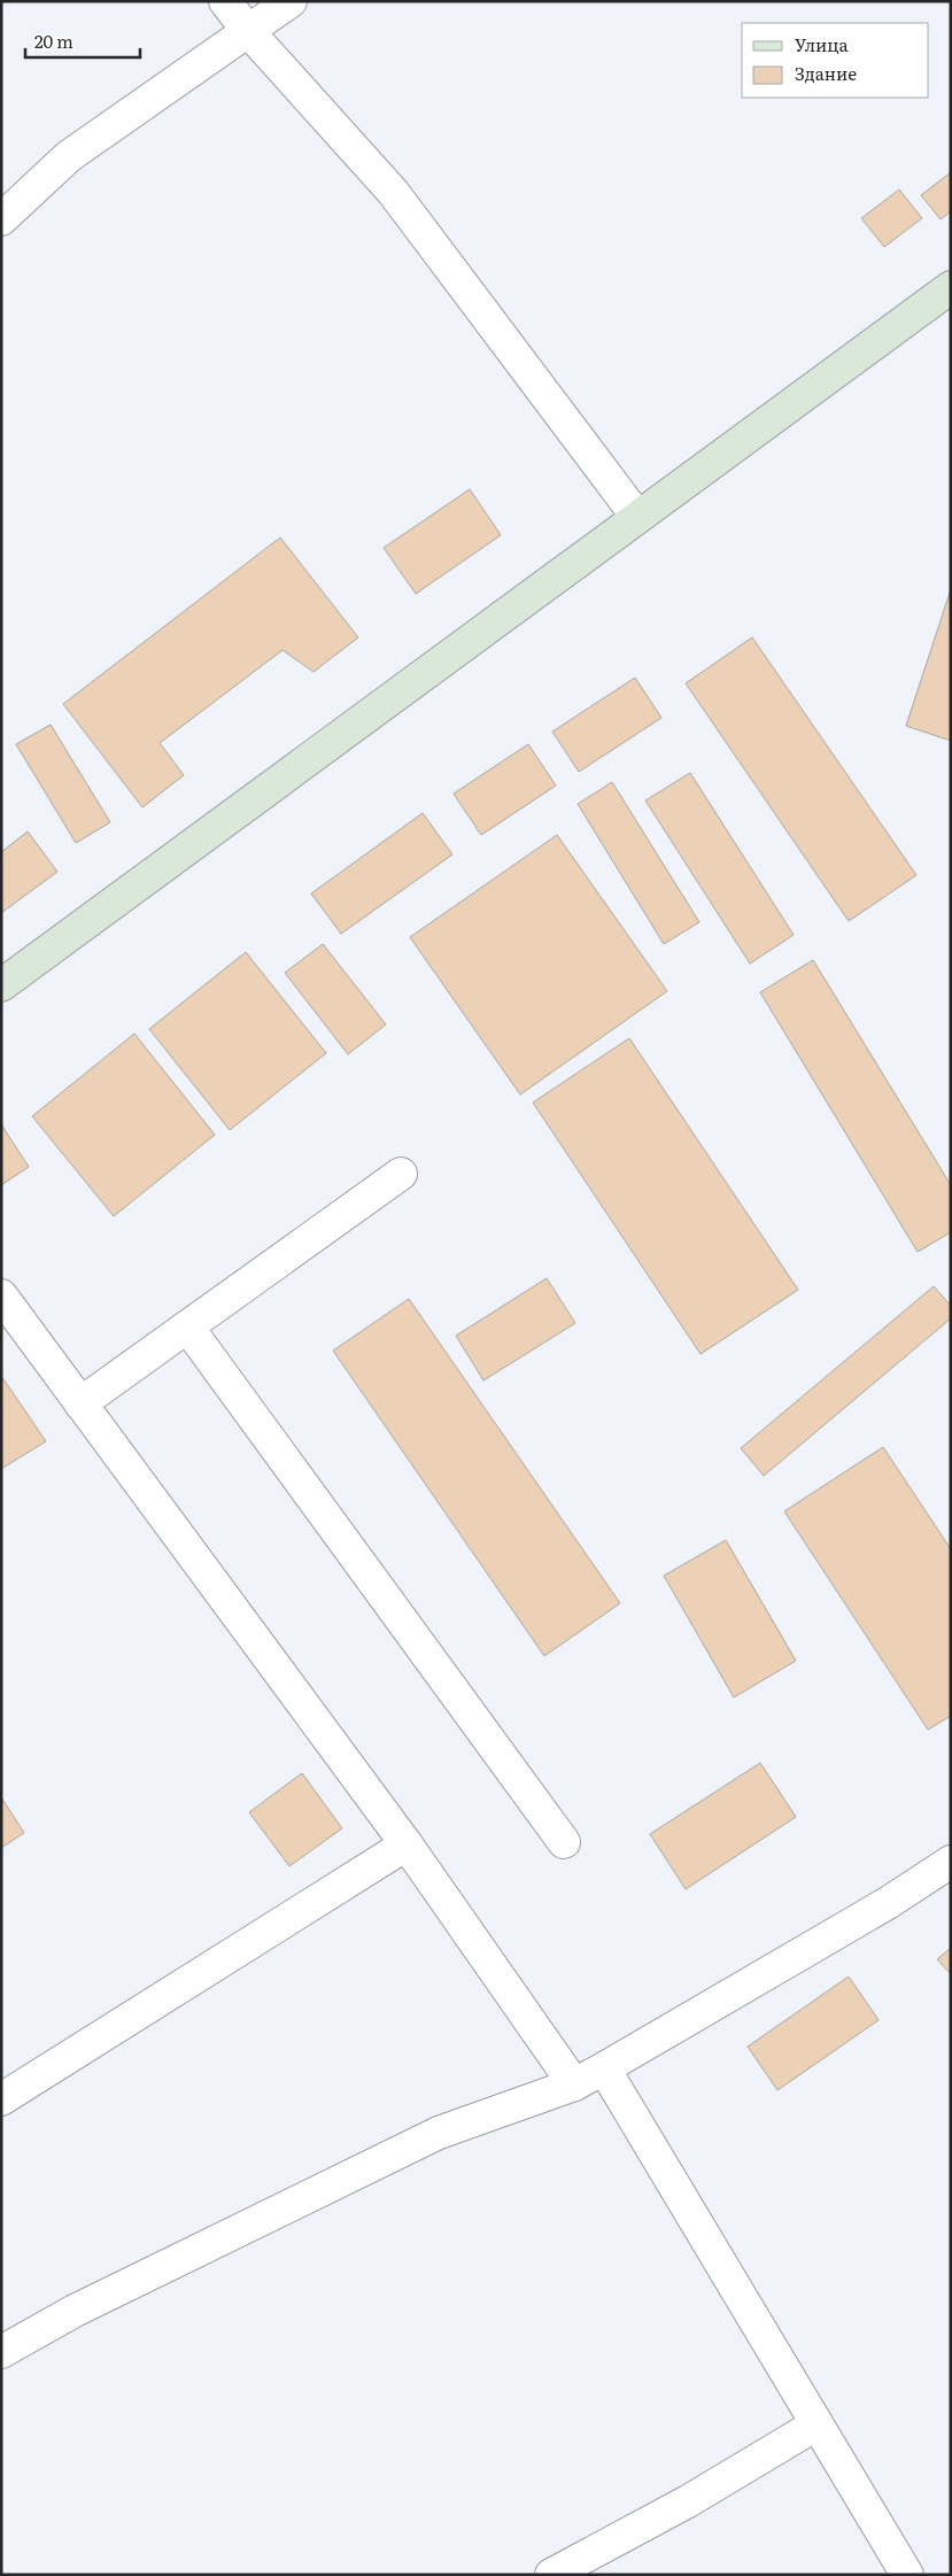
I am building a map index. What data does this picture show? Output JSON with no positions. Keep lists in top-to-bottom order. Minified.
{"legend":["Улица","Здание"],"scale_bar":"20 m"}
